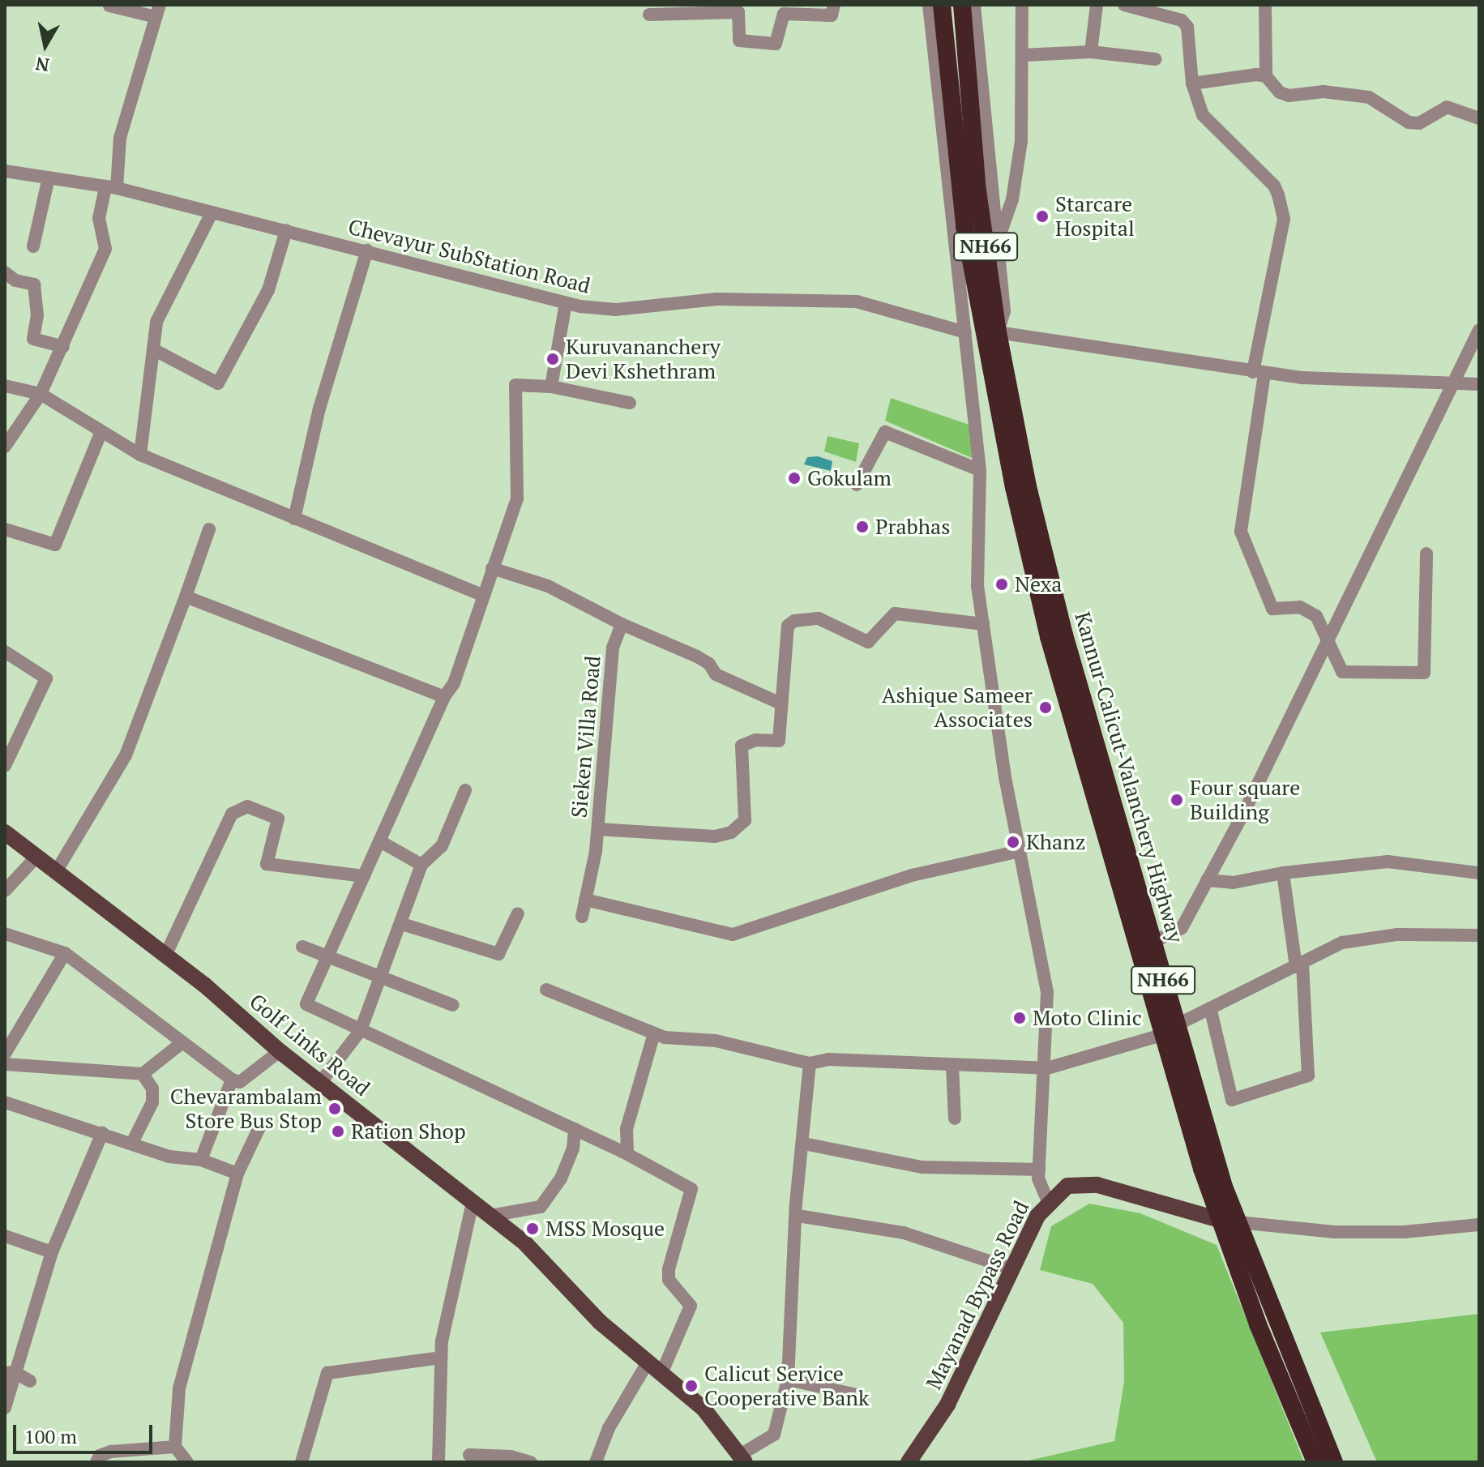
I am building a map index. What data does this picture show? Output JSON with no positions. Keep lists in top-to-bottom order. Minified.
{"streets":{"highway":["NH66","Kannur-Calicut-Valanchery Highway"],"main road":["Golf Links Road","Mayanad Bypass Road"],"street":["Chevayur SubStation Road","Sieken Villa Road"]},"crossings":[["Kannur-Calicut-Valanchery Highway","Mayanad Bypass Road"]],"places":["Starcare Hospital","Kuruvananchery Devi Kshethram","Gokulam","Prabhas","Nexa","Ashique Sameer Associates","Four square Building","Khanz","Moto Clinic","Chevarambalam Store Bus Stop","Ration Shop","MSS Mosque","Calicut Service Cooperative Bank"],"scale_bar":"100 m","north":"bottom"}
